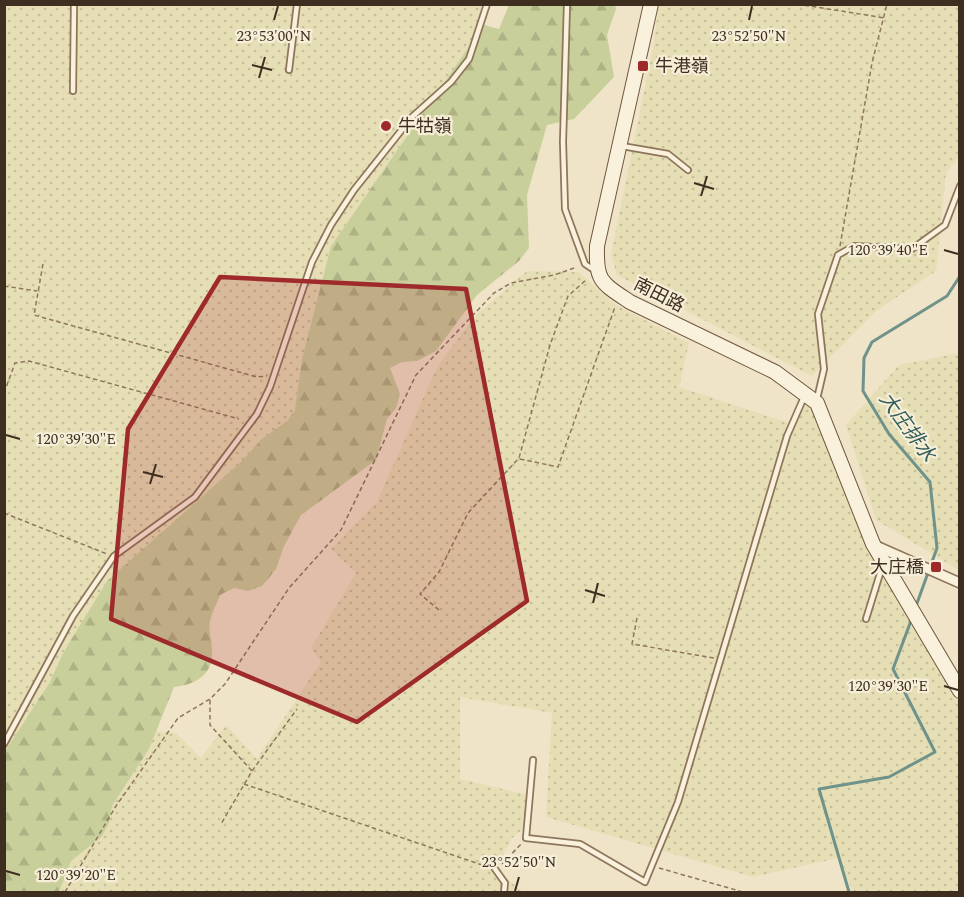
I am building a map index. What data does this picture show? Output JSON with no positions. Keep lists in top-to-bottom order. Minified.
{"streets":{"main road":["南田路"]},"water":["大庄排水"],"places":{"transit":["牛港嶺","大庄橋"],"other":["牛牯嶺"]},"coordinates":["23°53'00\"N","23°52'50\"N","120°39'40\"E","120°39'30\"E","120°39'20\"E"]}
